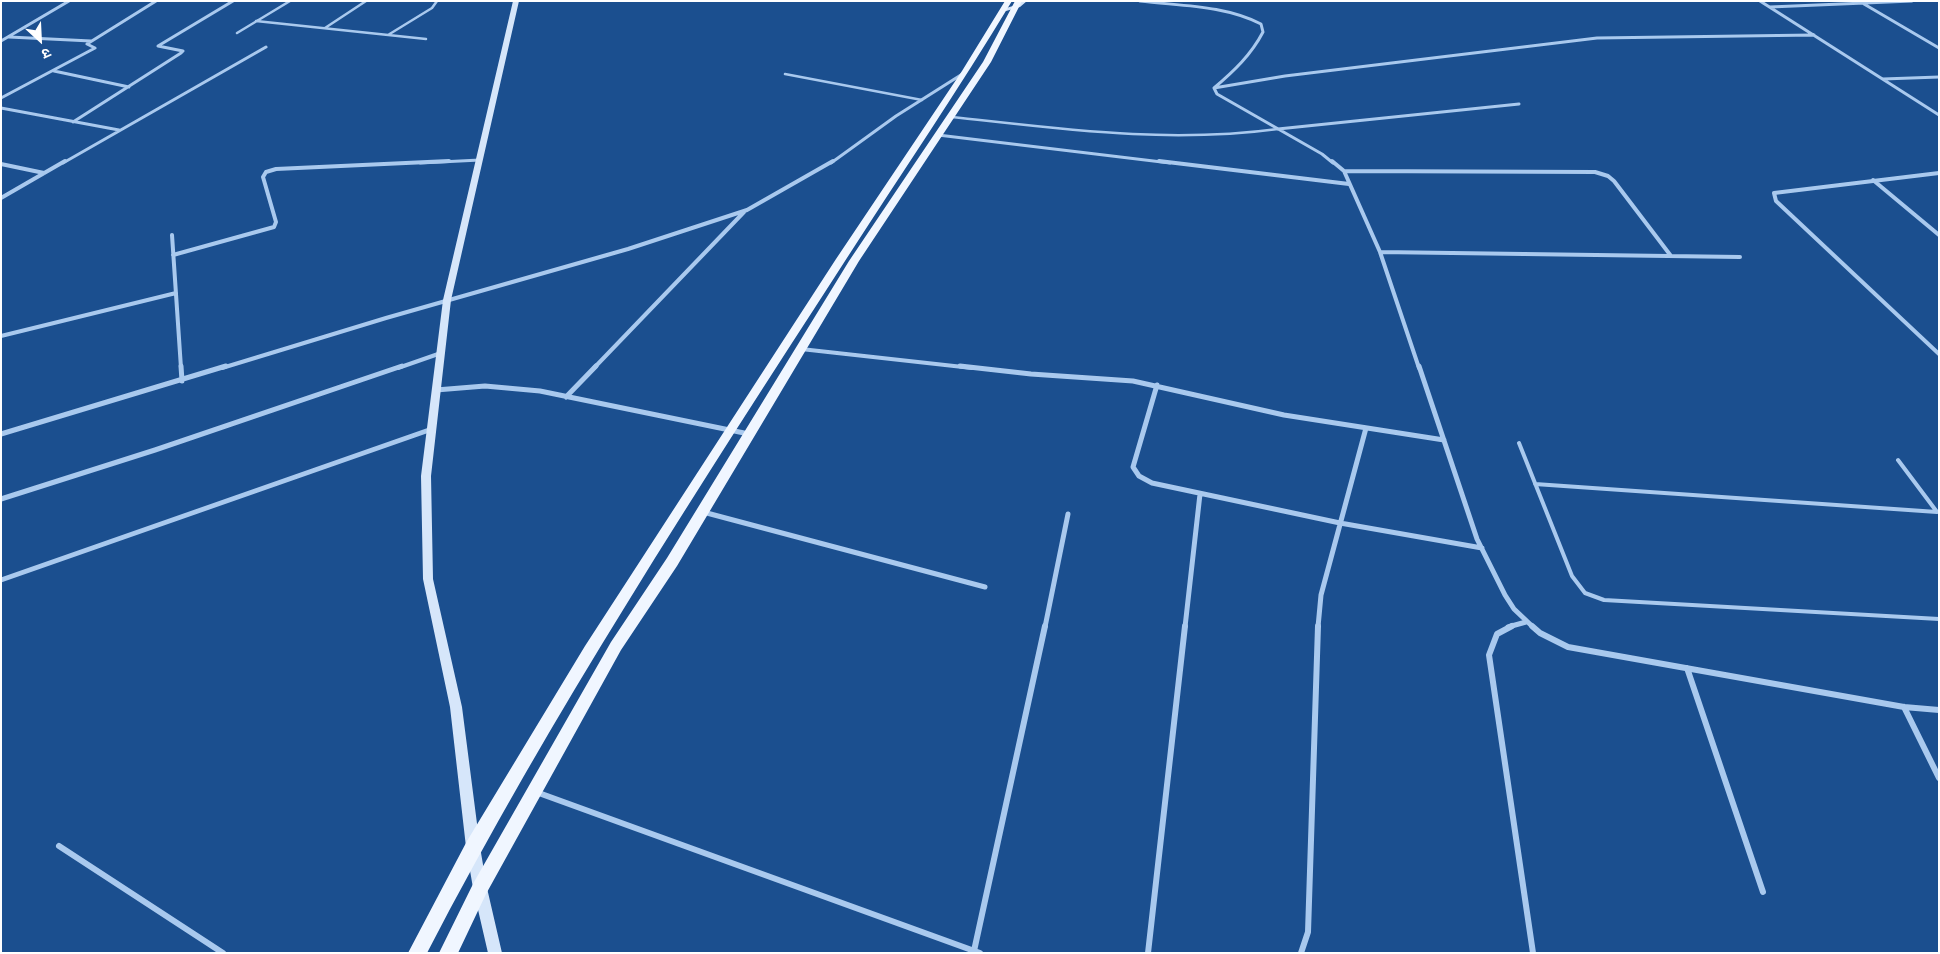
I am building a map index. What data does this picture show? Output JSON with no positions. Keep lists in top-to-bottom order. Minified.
{"north":"bottom right"}
